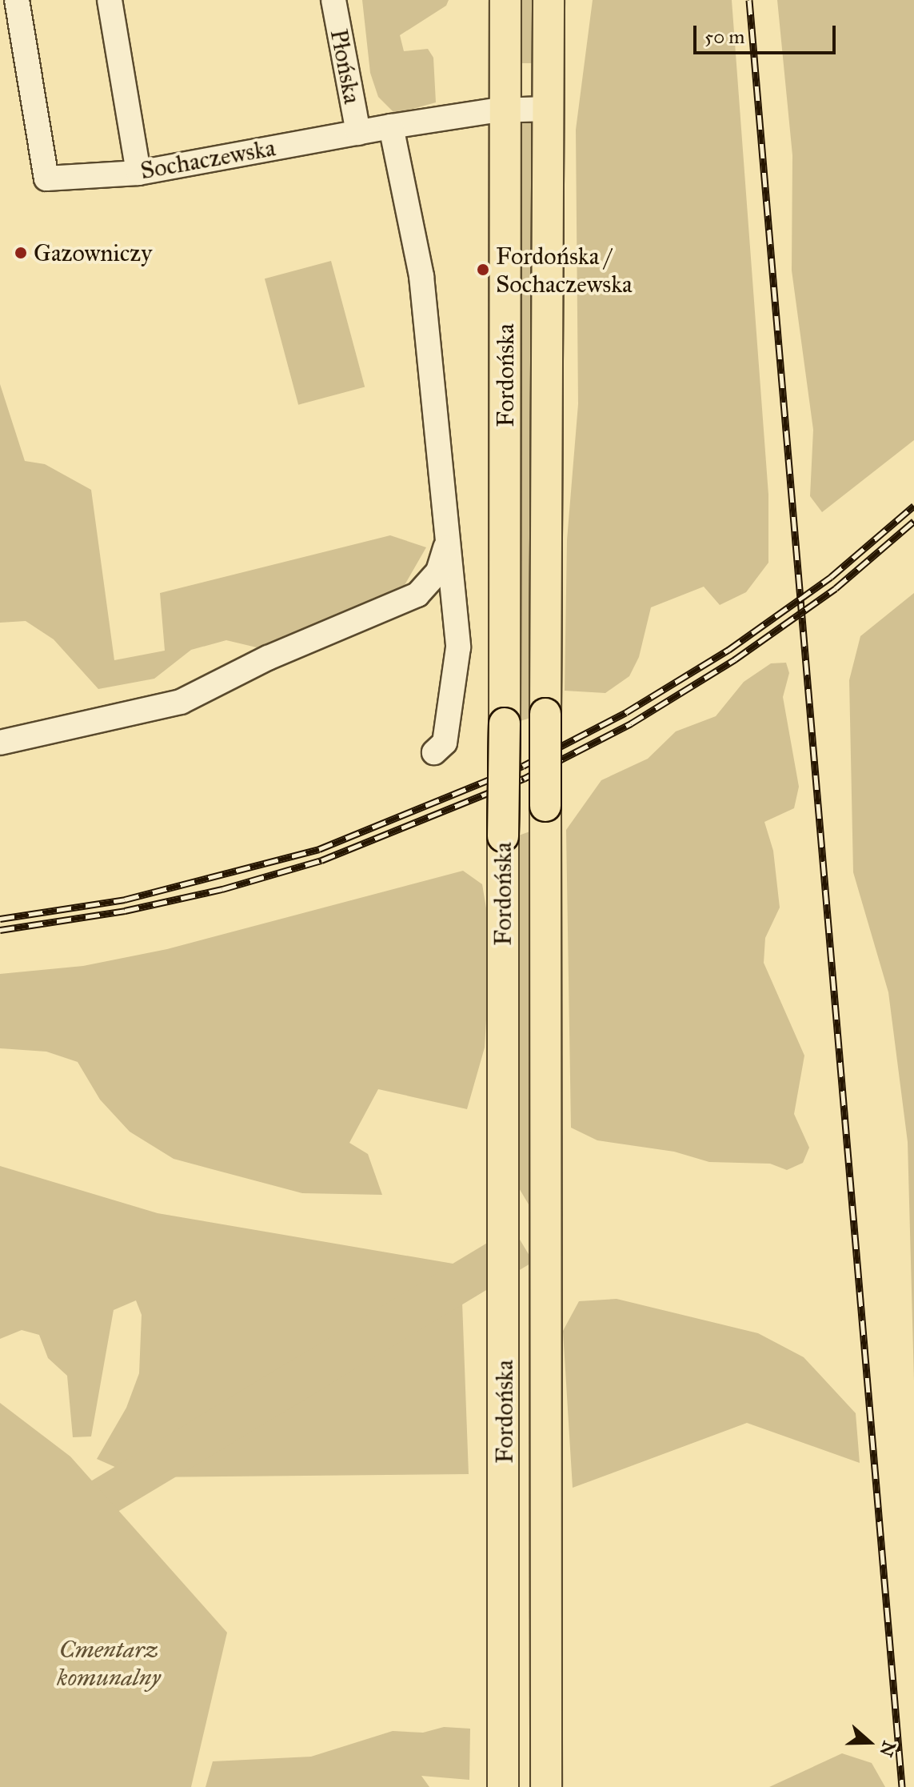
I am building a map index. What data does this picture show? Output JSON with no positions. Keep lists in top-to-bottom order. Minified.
{"streets":{"main road":["Fordońska"],"street":["Płońska","Sochaczewska"]},"crossings":[["Płońska","Sochaczewska"],["Sochaczewska","Fordońska"]],"parks":["Cmentarz komunalny"],"places":["Gazowniczy","Fordońska / Sochaczewska"],"scale_bar":"50 m","north":"right"}
